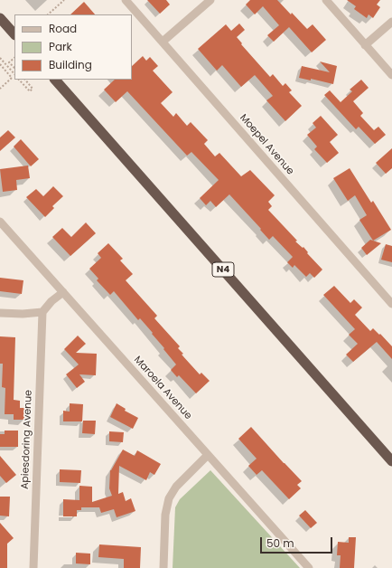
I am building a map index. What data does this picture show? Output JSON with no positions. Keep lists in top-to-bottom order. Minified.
{"streets":{"highway":["N4"],"street":["Moepel Avenue","Maroela Avenue","Apiesdoring Avenue"]},"legend":["Road","Park","Building"],"scale_bar":"50 m"}
